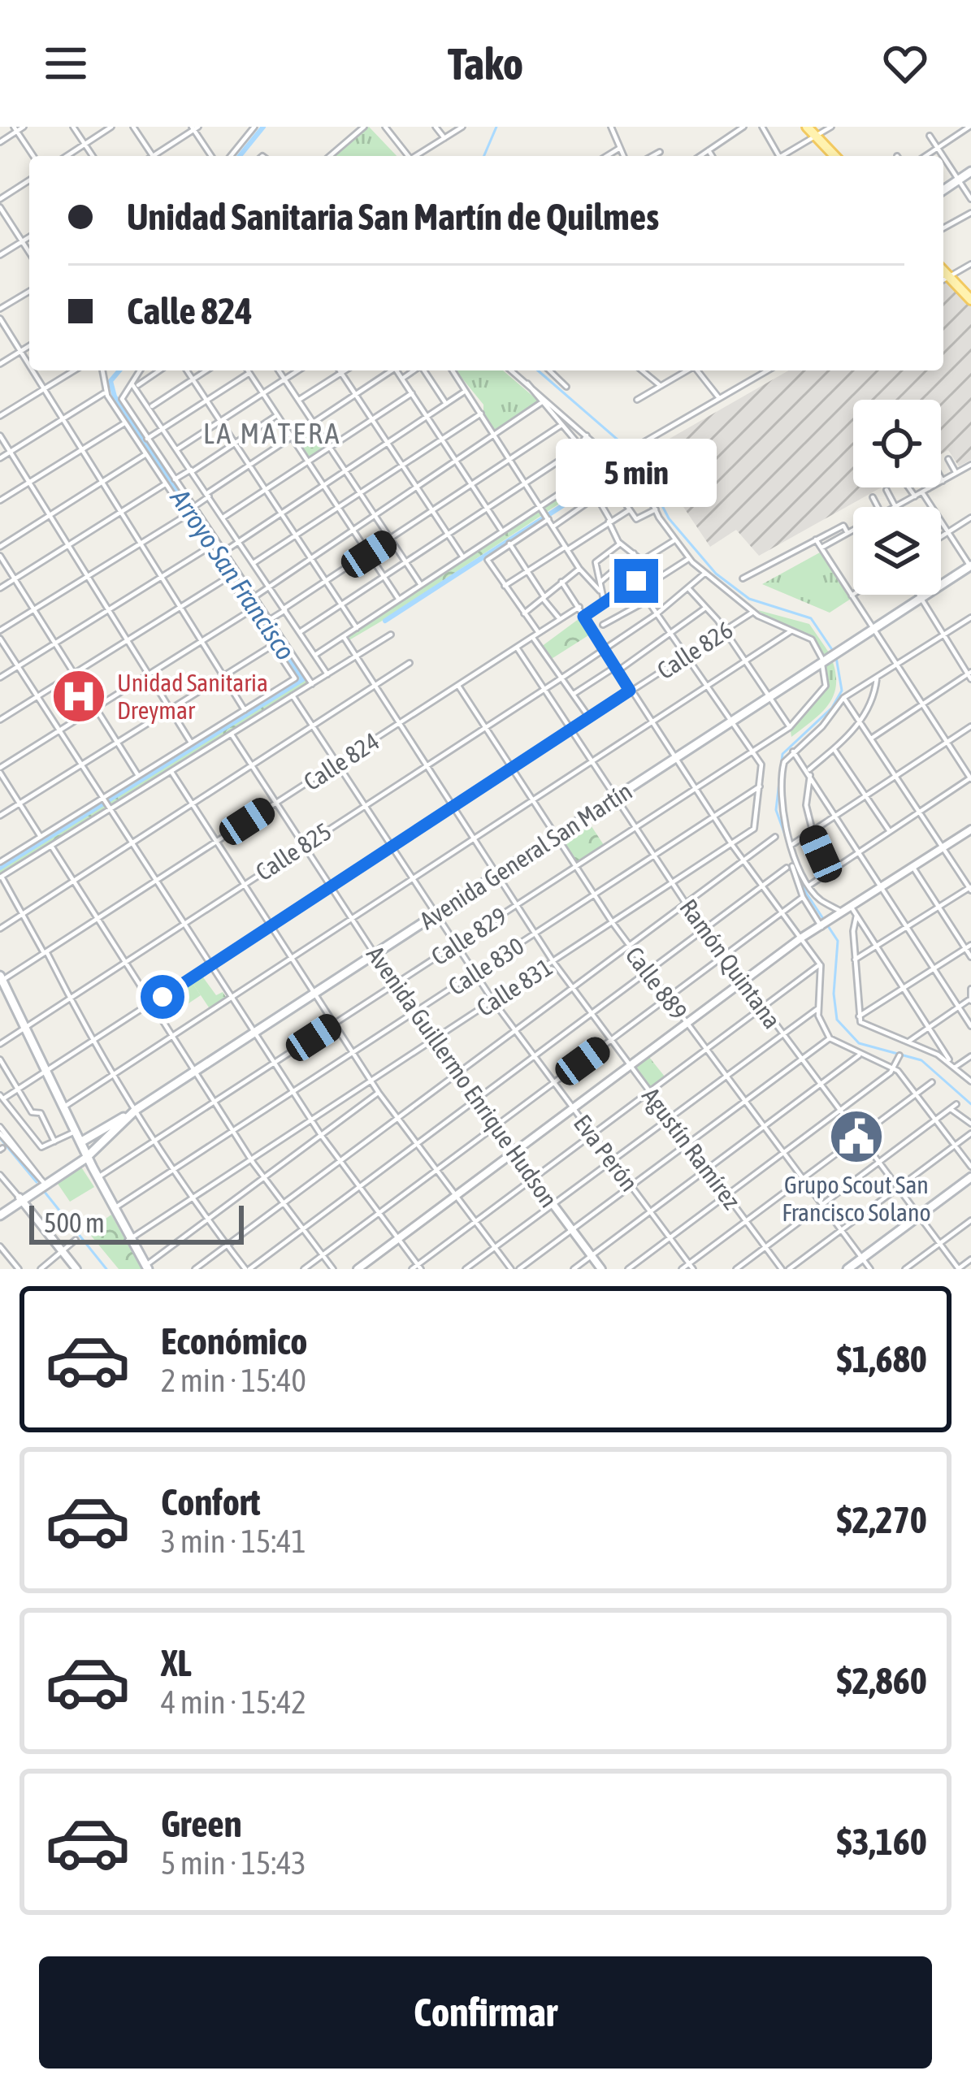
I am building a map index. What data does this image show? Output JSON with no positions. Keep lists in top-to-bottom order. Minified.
{"streets":{"main road":["Avenida General San Martín"],"street":["Calle 826","Calle 824","Calle 825","Calle 829","Ramón Quintana","Calle 830","Calle 889","Calle 831","Avenida Guillermo Enrique Hudson","Agustín Ramírez","Eva Perón"]},"crossings":[["Calle 826","Ramón Quintana"],["Calle 826","Calle 889"],["Calle 826","Avenida Guillermo Enrique Hudson"],["Calle 826","Agustín Ramírez"],["Calle 826","Eva Perón"],["Calle 824","Ramón Quintana"],["Calle 824","Calle 889"],["Calle 824","Avenida Guillermo Enrique Hudson"],["Calle 824","Agustín Ramírez"],["Calle 824","Eva Perón"],["Calle 825","Ramón Quintana"],["Calle 825","Calle 889"],["Calle 825","Avenida Guillermo Enrique Hudson"],["Calle 825","Agustín Ramírez"],["Calle 825","Eva Perón"],["Avenida General San Martín","Calle 829"],["Avenida General San Martín","Ramón Quintana"],["Avenida General San Martín","Calle 889"],["Avenida General San Martín","Avenida Guillermo Enrique Hudson"],["Avenida General San Martín","Agustín Ramírez"],["Avenida General San Martín","Eva Perón"],["Calle 829","Ramón Quintana"],["Calle 829","Calle 889"],["Calle 829","Avenida Guillermo Enrique Hudson"],["Calle 829","Agustín Ramírez"],["Calle 829","Eva Perón"],["Ramón Quintana","Calle 830"],["Ramón Quintana","Calle 831"],["Calle 830","Calle 889"],["Calle 830","Calle 831"],["Calle 830","Avenida Guillermo Enrique Hudson"],["Calle 830","Agustín Ramírez"],["Calle 830","Eva Perón"],["Calle 889","Calle 831"],["Calle 831","Avenida Guillermo Enrique Hudson"],["Calle 831","Agustín Ramírez"],["Calle 831","Eva Perón"]],"districts":["LA MATERA"],"water":["Arroyo San Francisco"],"places":{"hospital":["Unidad Sanitaria Dreymar"],"public building":["Grupo Scout San Francisco Solano"]},"scale_bar":"500 m","page":{"header":"Tako","banner":["Unidad Sanitaria San Martín de Quilmes","Calle 824"],"bubble":"5 min","scale":"500 m","list":[{"name":"Económico","note":"2 min · 15:40","value":"$1,680"},{"name":"Confort","note":"3 min · 15:41","value":"$2,270"},{"name":"XL","note":"4 min · 15:42","value":"$2,860"},{"name":"Green","note":"5 min · 15:43","value":"$3,160"}],"buttons":"Confirmar"}}
